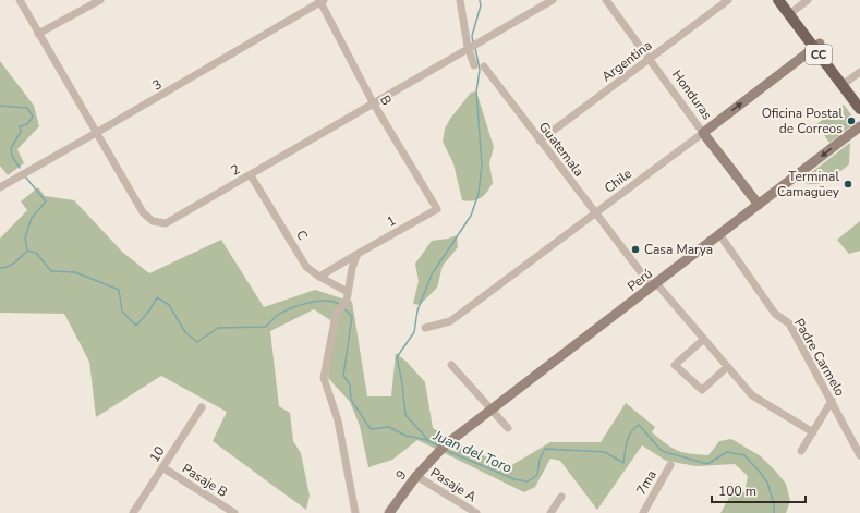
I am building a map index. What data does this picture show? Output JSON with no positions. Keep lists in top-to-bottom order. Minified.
{"streets":{"main road":["CC"],"street":["Argentina","3","Honduras","B","Guatemala","2","Chile","1","C","Perú","Padre Carmelo","10","9","Pasaje B","7ma","Pasaje A"]},"crossings":[["CC","Chile"],["Argentina","Honduras"],["Argentina","Guatemala"],["3","B"],["3","2"],["Honduras","Chile"],["Honduras","Perú"],["B","2"],["B","1"],["Guatemala","Chile"],["Guatemala","Perú"],["2","C"],["1","C"],["Perú","Padre Carmelo"],["Perú","9"],["10","Pasaje B"],["9","Pasaje A"]],"water":["Juan del Toro"],"places":["Oficina Postal de Correos","Terminal Camagüey","Casa Marya"],"scale_bar":"100 m"}
